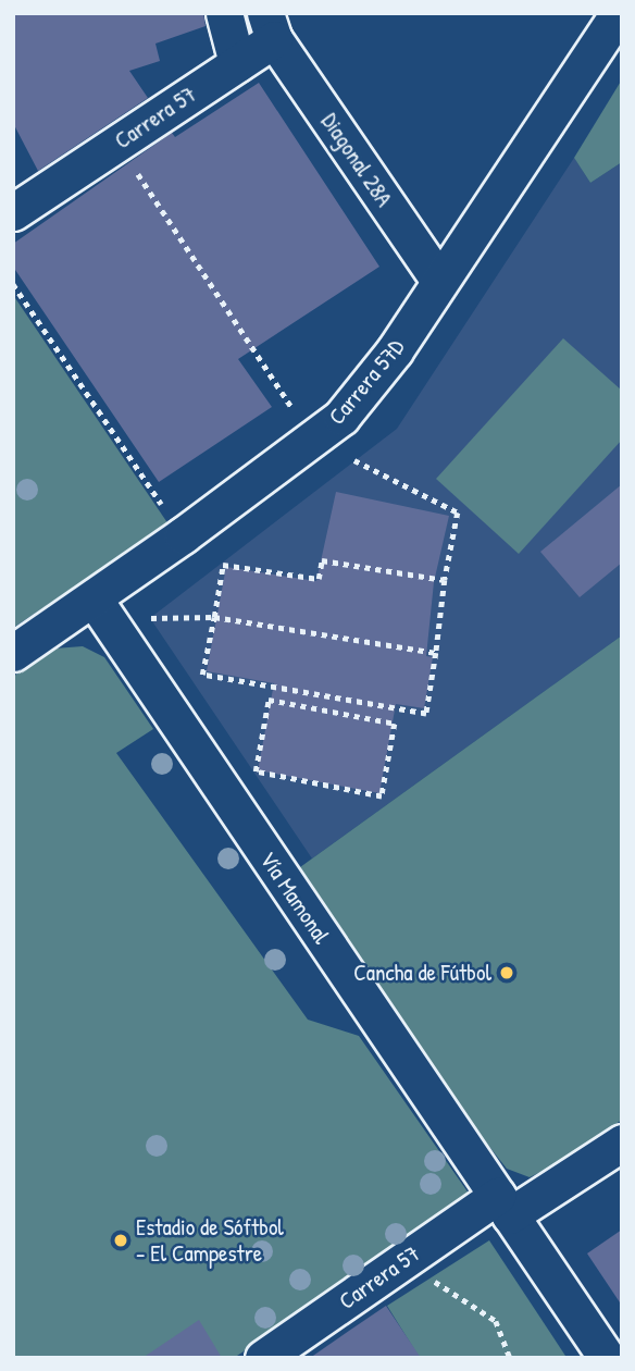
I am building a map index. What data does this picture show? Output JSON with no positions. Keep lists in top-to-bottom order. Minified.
{"streets":{"street":["Carrera 57","Diagonal 28A","Carrera 57D","Vía Mamonal"]},"crossings":[["Carrera 57","Diagonal 28A"],["Carrera 57","Vía Mamonal"],["Diagonal 28A","Carrera 57D"],["Carrera 57D","Vía Mamonal"]],"places":["Cancha de Fútbol","Estadio de Sóftbol - El Campestre"]}
